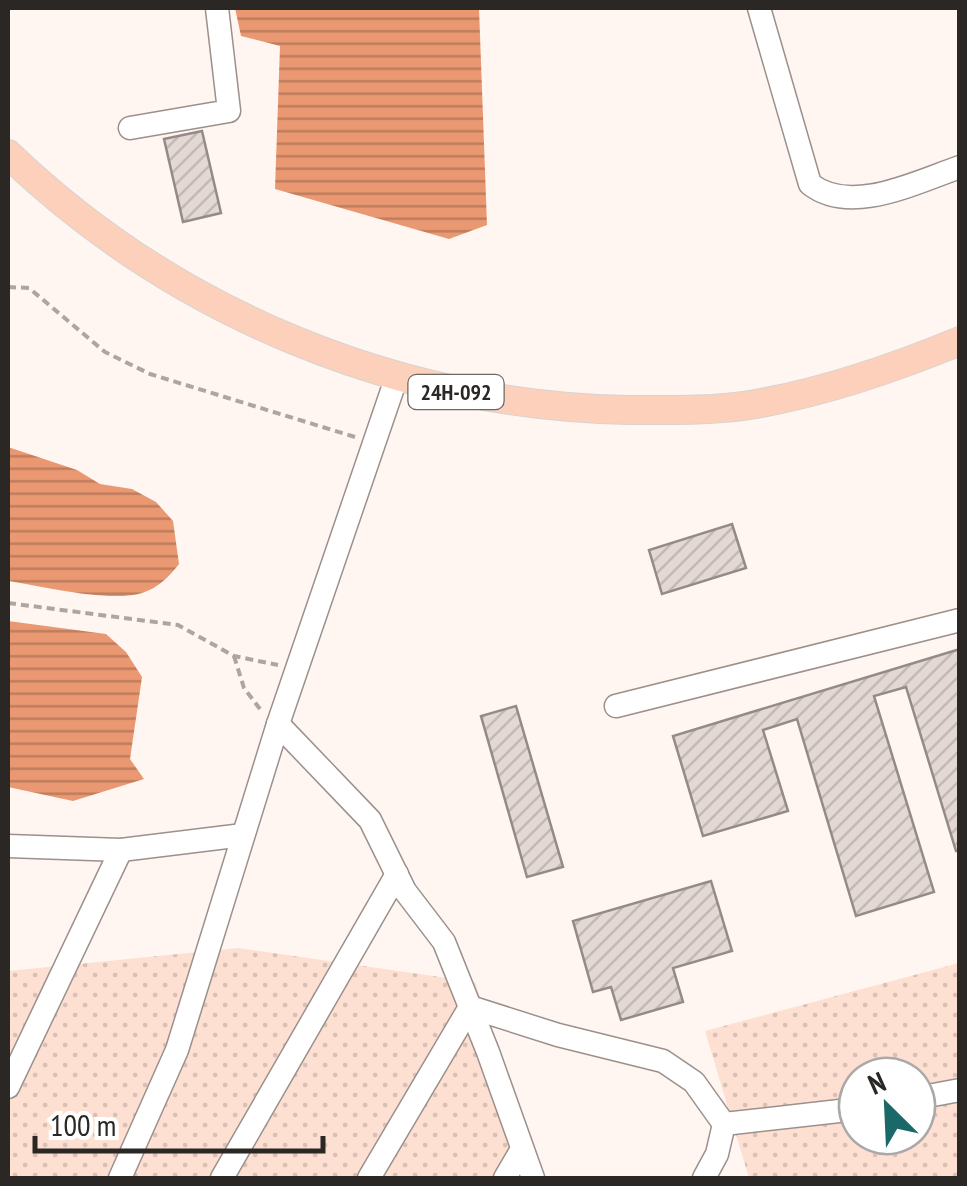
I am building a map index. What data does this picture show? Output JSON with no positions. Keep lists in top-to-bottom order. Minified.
{"streets":{"main road":["24Н-092"]},"scale_bar":"100 m","north":"top left"}
